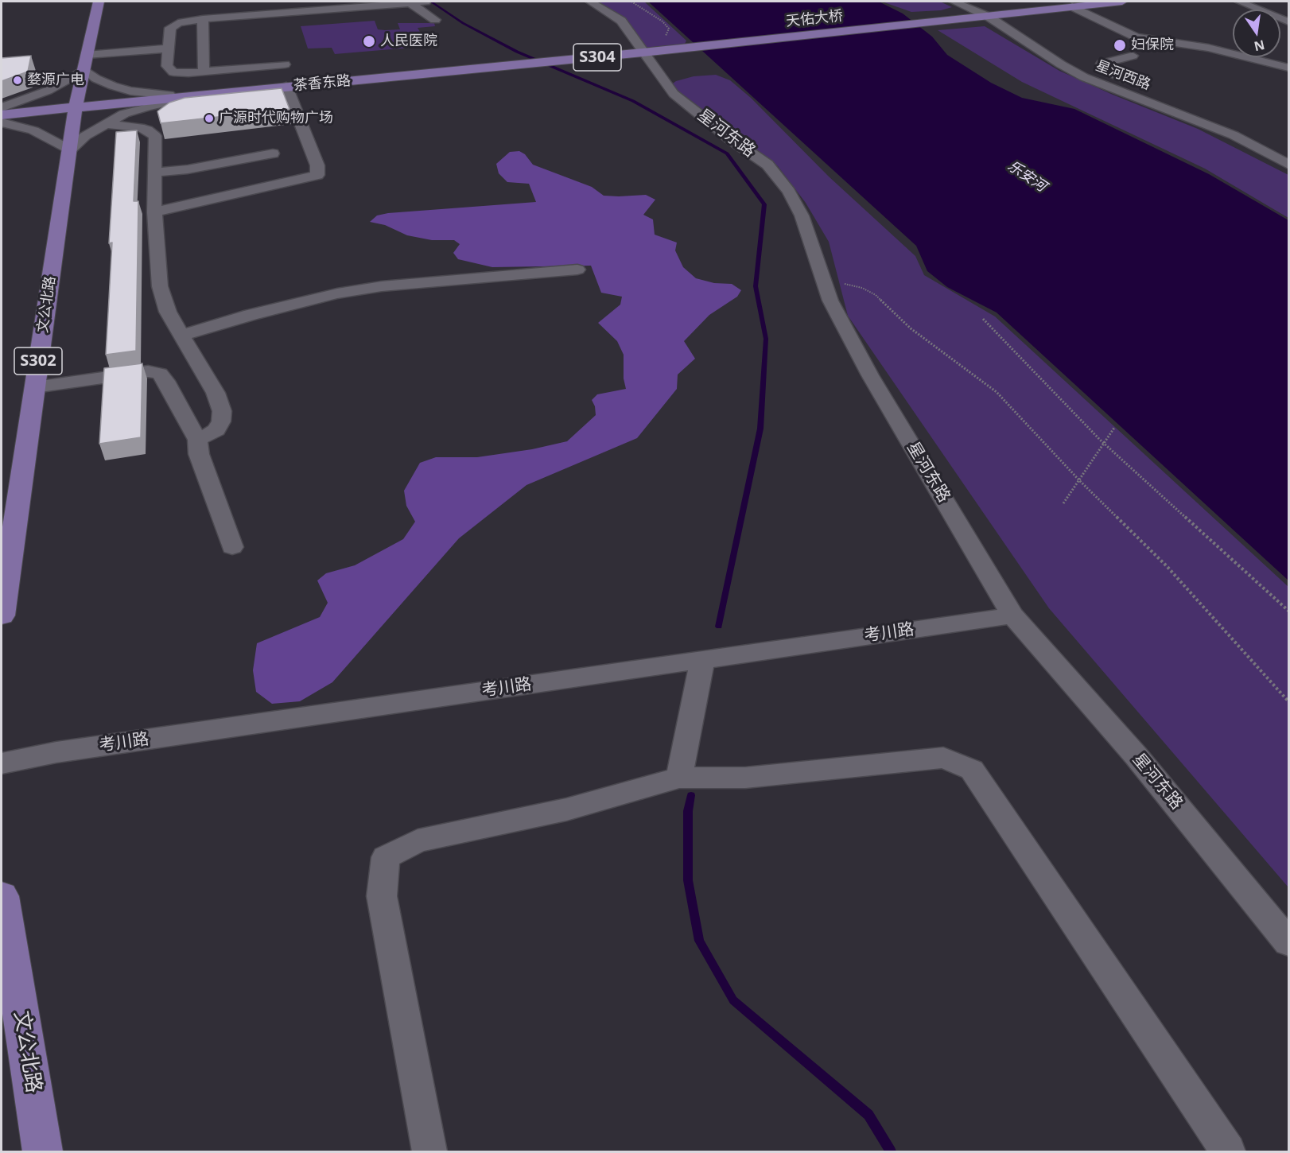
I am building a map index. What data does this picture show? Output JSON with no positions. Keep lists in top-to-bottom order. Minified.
{"streets":{"main road":["天佑大桥","S304","茶香东路","文公北路","S302"],"street":["星河西路","星河东路","考川路"]},"crossings":[["天佑大桥","星河西路"],["天佑大桥","茶香东路"],["天佑大桥","星河东路"],["茶香东路","星河东路"],["茶香东路","文公北路"],["星河东路","考川路"]],"water":["乐安河"],"places":["人民医院","妇保院","婺源广电","广源时代购物广场"],"north":"bottom"}
